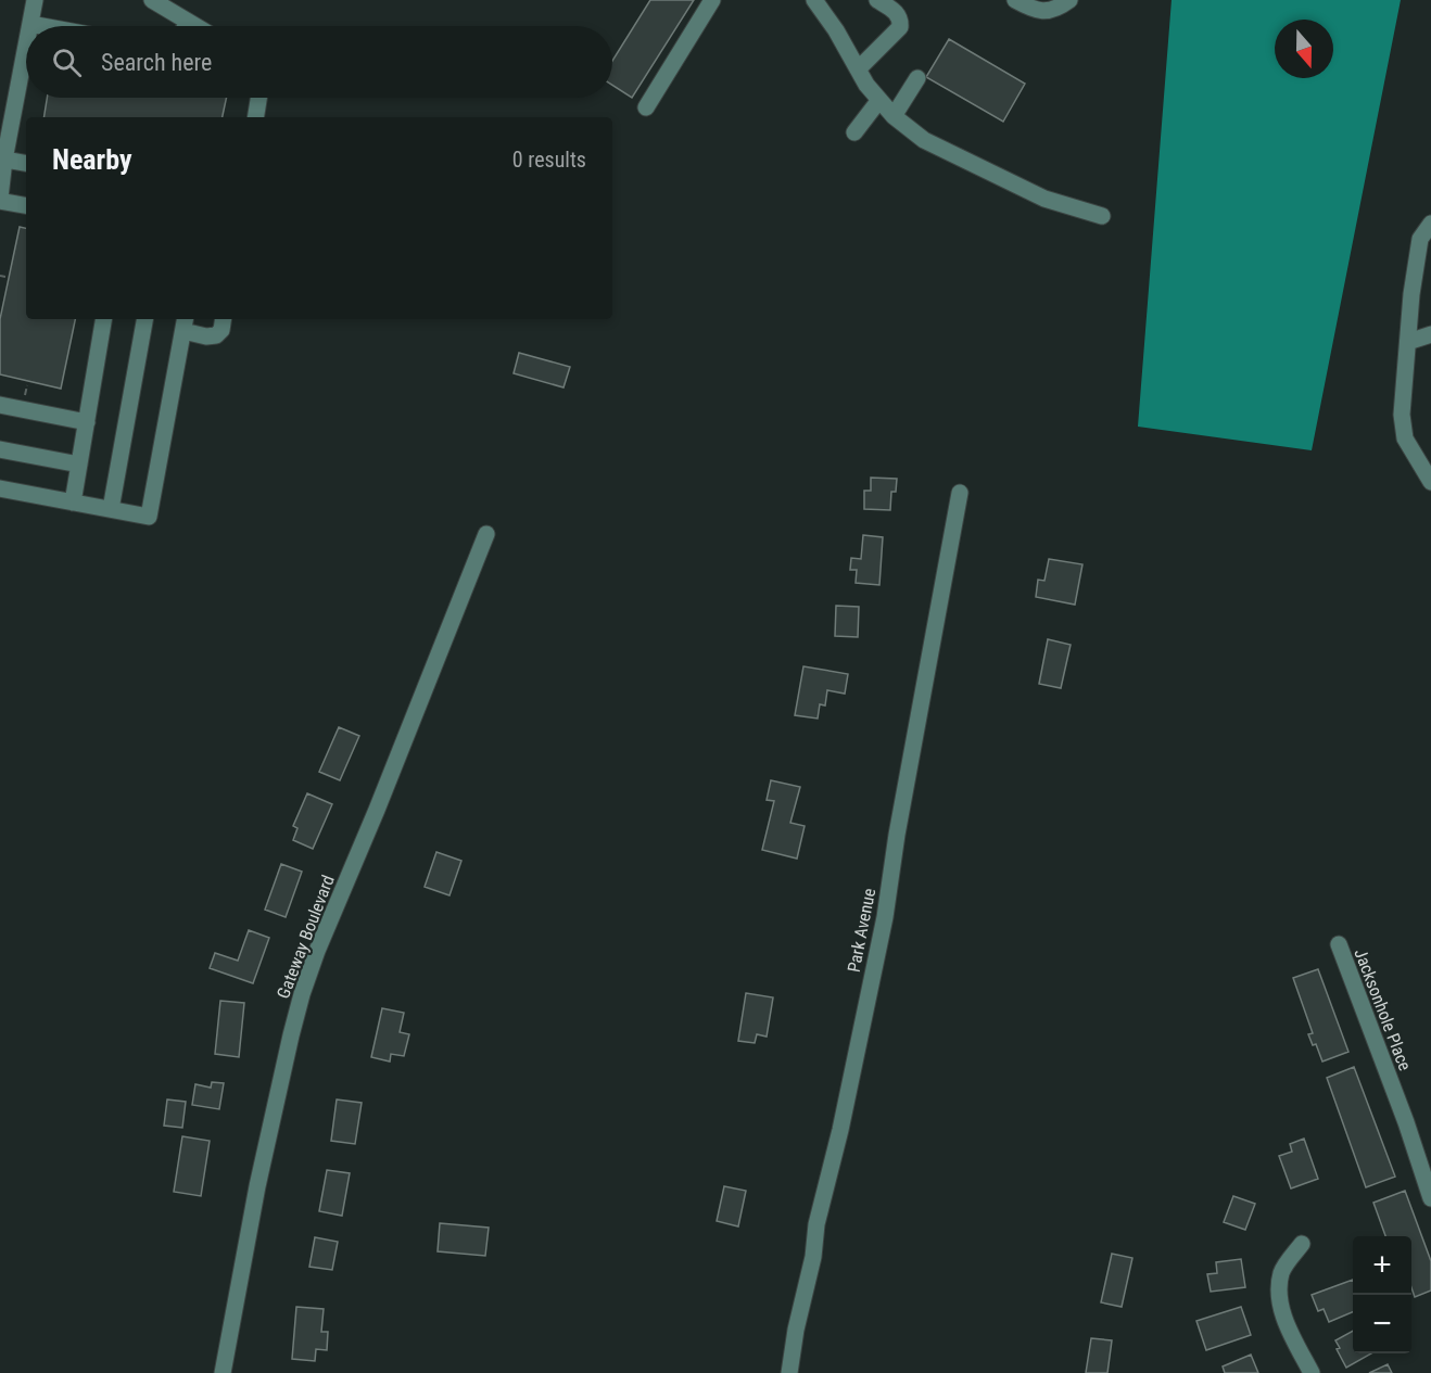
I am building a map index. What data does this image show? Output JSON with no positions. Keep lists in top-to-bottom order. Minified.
{"streets":{"street":["Park Avenue","Gateway Boulevard","Jacksonhole Place"]},"north":"bottom","page":{"search":"Search here","heading":["Nearby","0 results"],"map_buttons":["+","−"]}}
